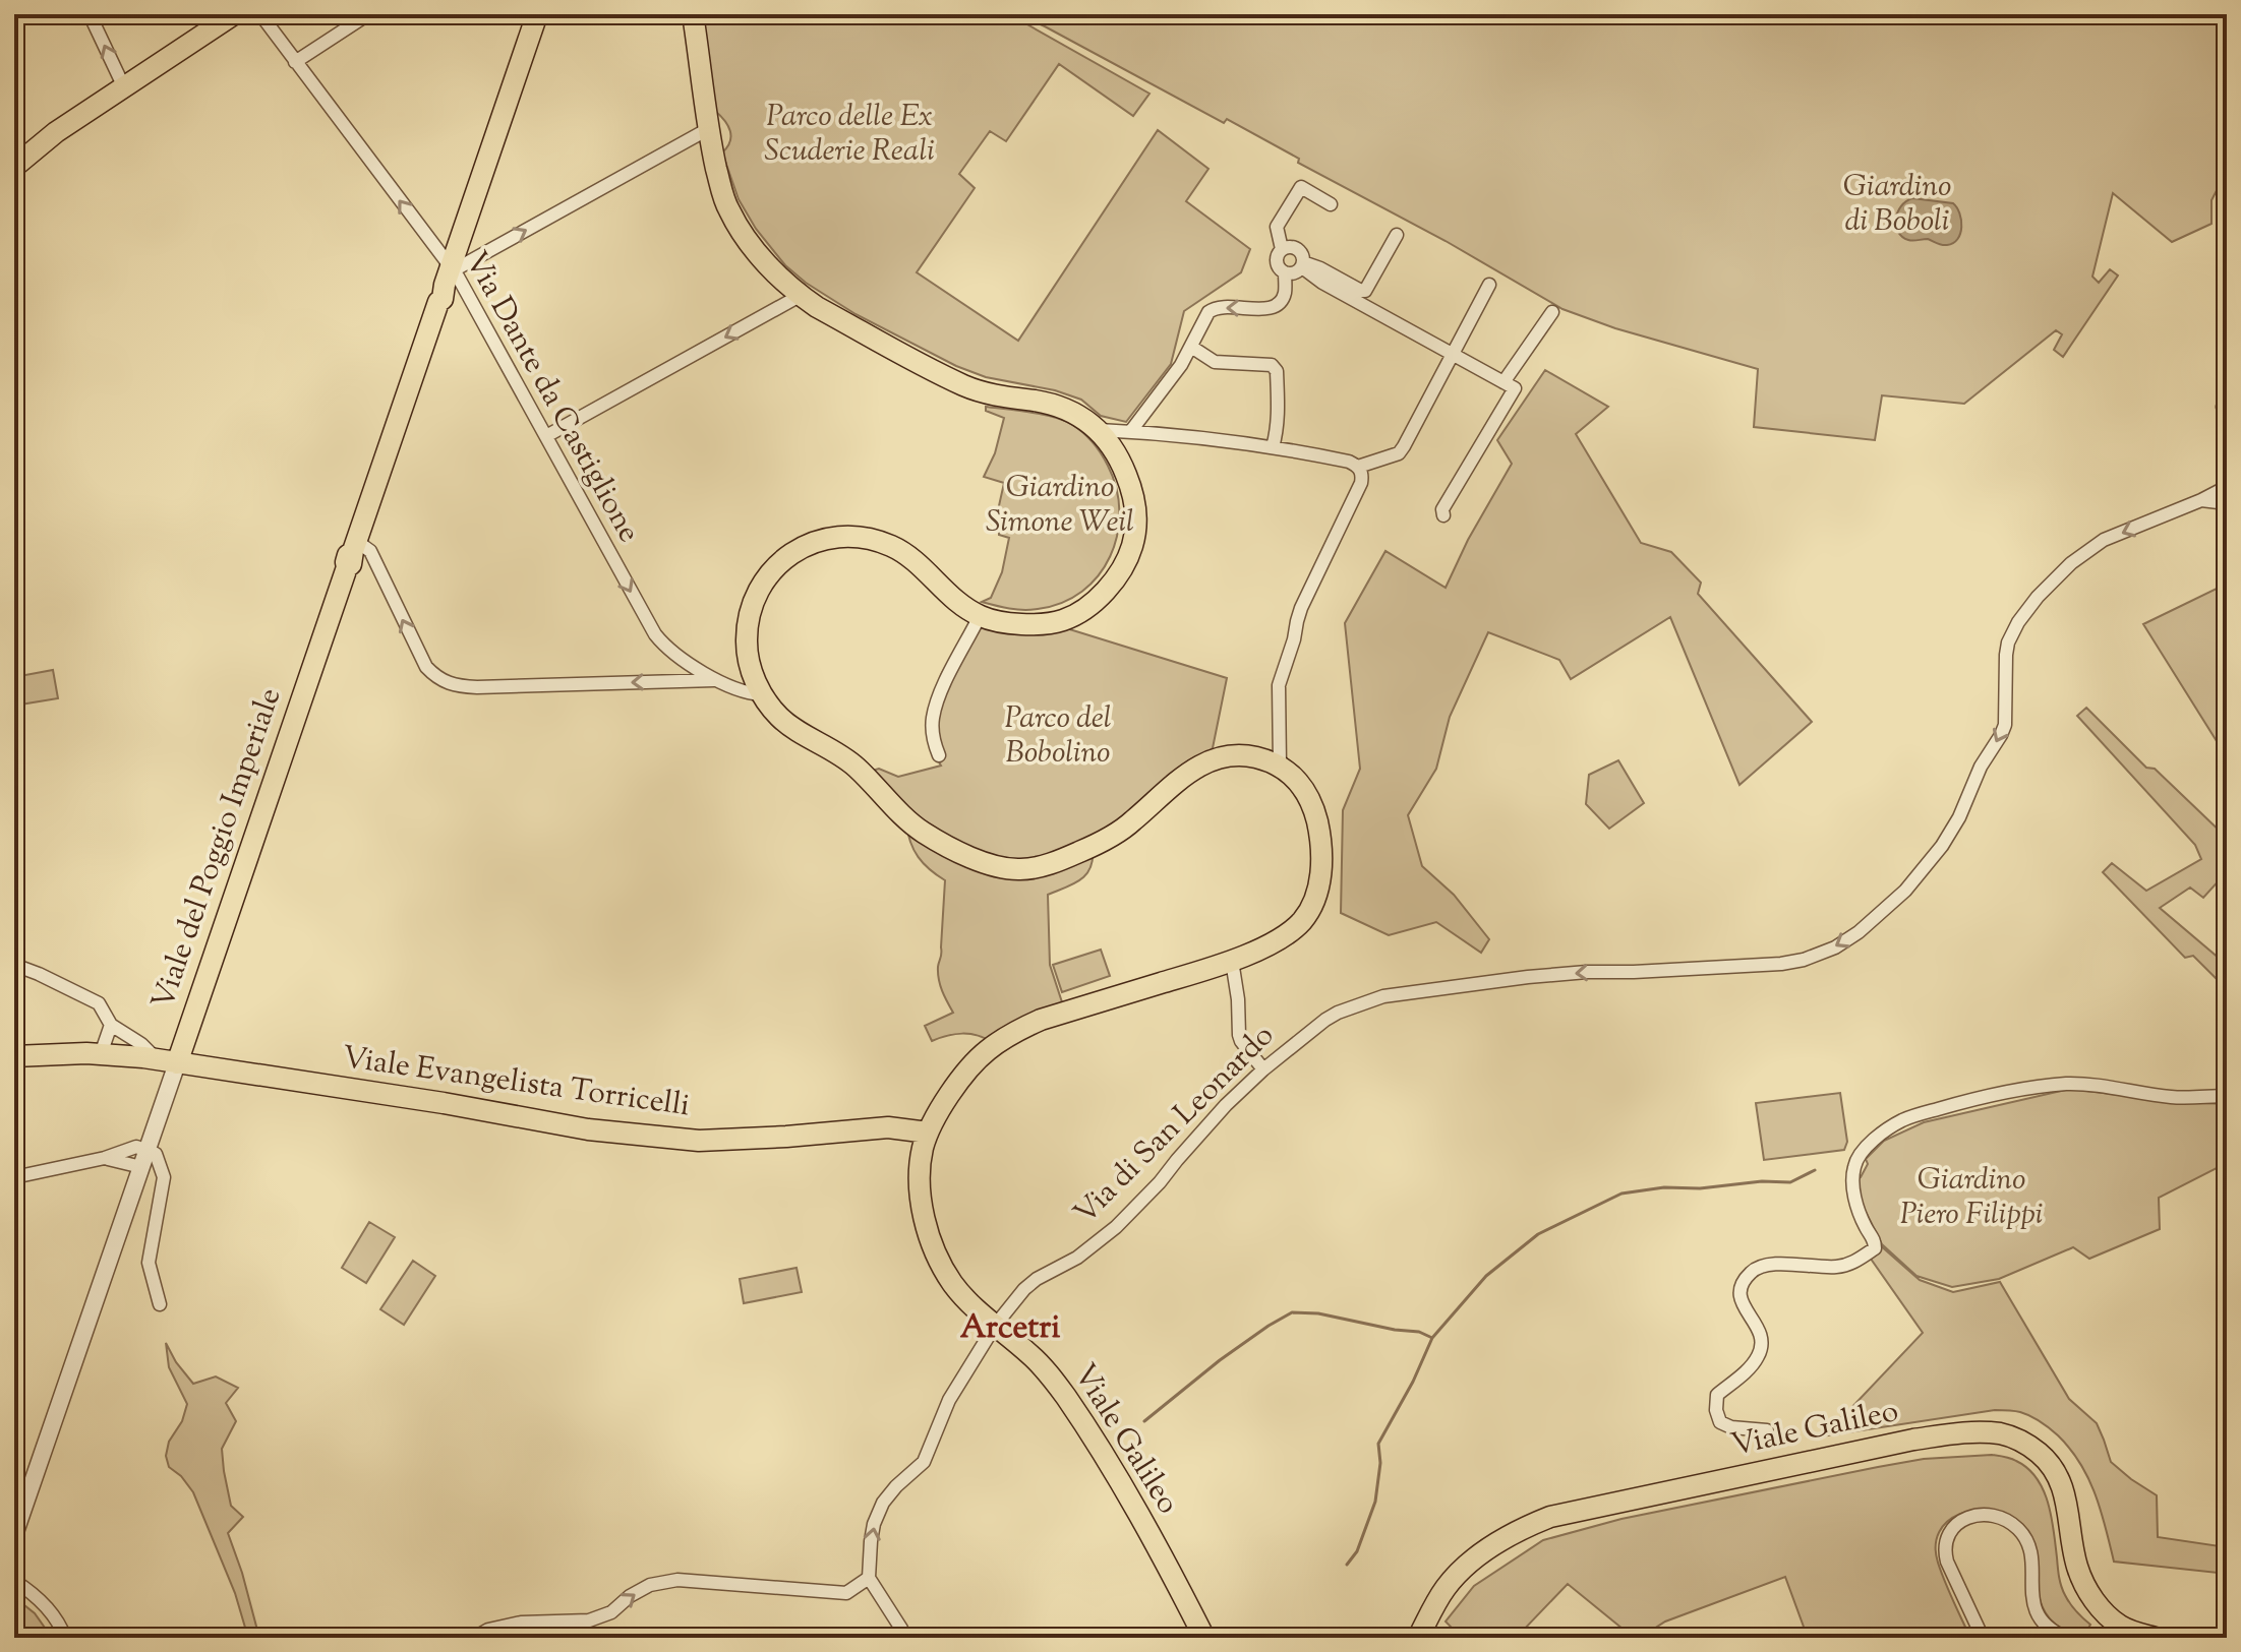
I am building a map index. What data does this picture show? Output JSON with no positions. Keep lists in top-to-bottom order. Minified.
{"streets":{"main road":["Viale del Poggio Imperiale","Viale Evangelista Torricelli","Viale Galileo"],"street":["Via Dante da Castiglione","Via di San Leonardo"]},"crossings":[["Via Dante da Castiglione","Viale del Poggio Imperiale"],["Viale del Poggio Imperiale","Viale Evangelista Torricelli"],["Viale Evangelista Torricelli","Viale Galileo"],["Via di San Leonardo","Viale Galileo"]],"districts":["Arcetri"],"parks":["Parco delle Ex Scuderie Reali","Giardino di Boboli","Giardino Simone Weil","Parco del Bobolino","Giardino Piero Filippi"]}
